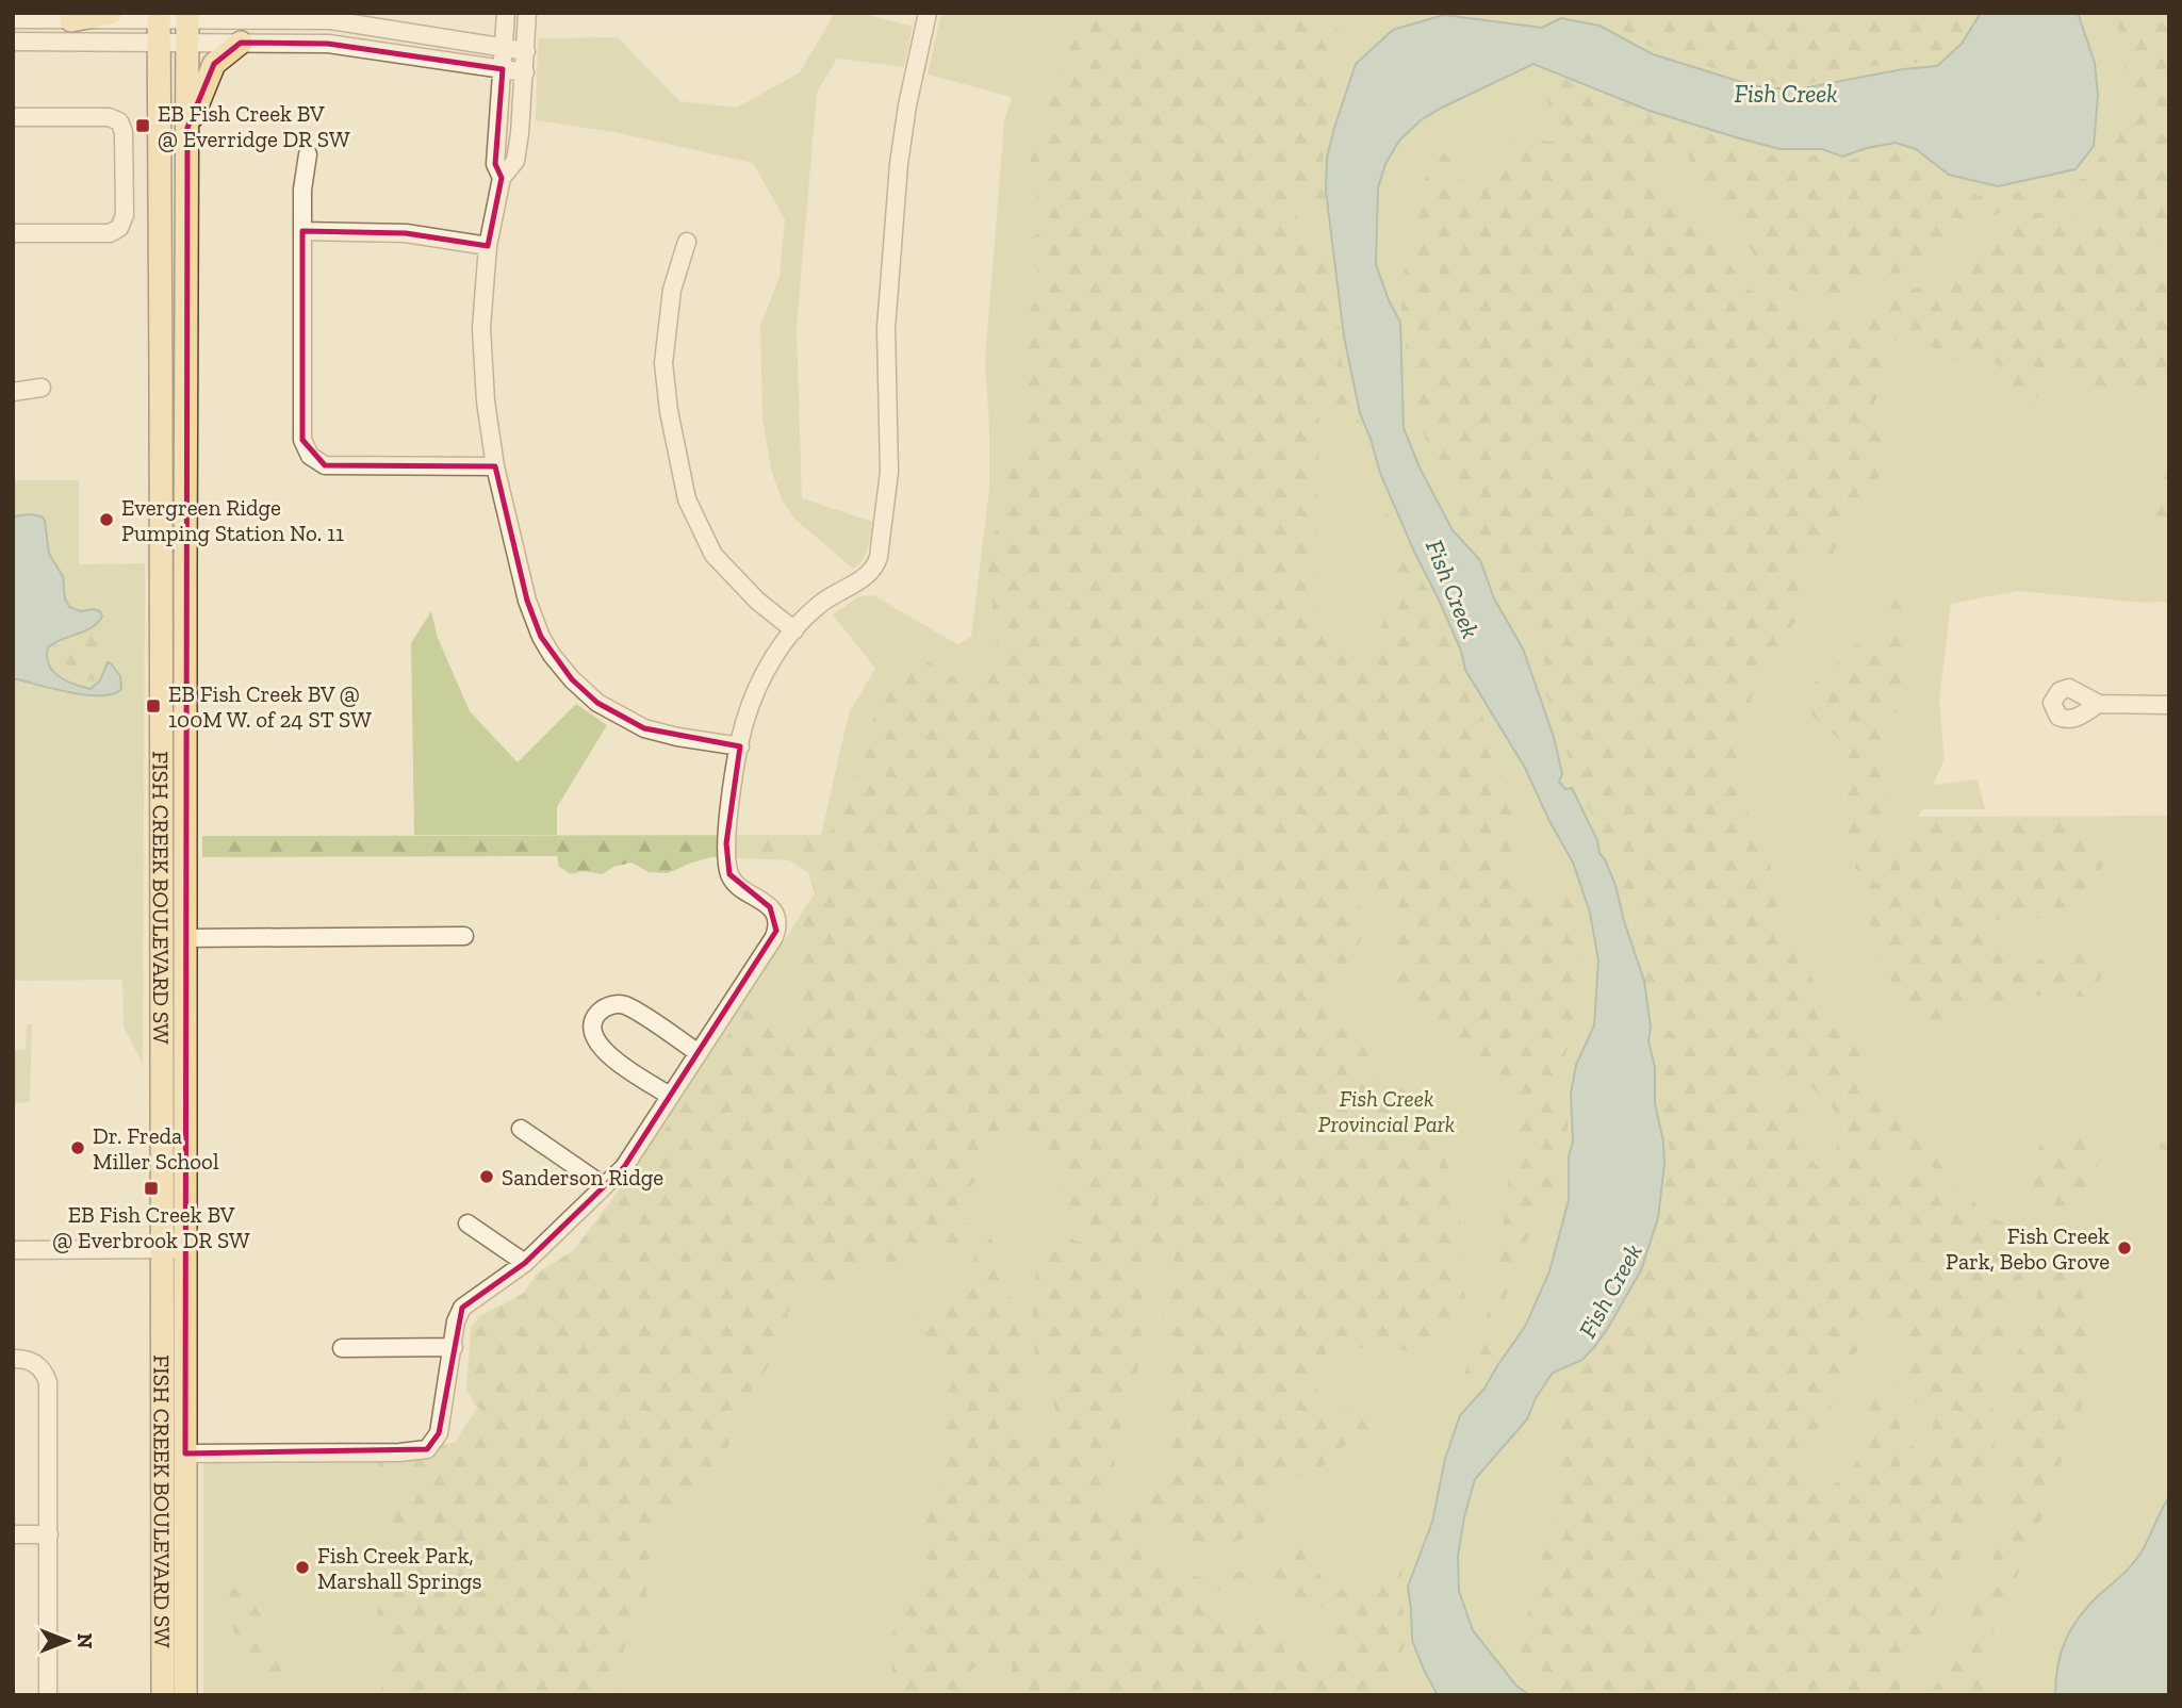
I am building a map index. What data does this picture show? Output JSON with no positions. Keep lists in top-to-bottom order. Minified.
{"streets":{"main road":["FISH CREEK BOULEVARD SW"]},"water":["Fish Creek"],"parks":["Fish Creek Provincial Park"],"places":{"transit":["EB Fish Creek BV @ Everridge DR SW","EB Fish Creek BV @ 100M W. of 24 ST SW","EB Fish Creek BV @ Everbrook DR SW"],"other":["Evergreen Ridge Pumping Station No. 11","Dr. Freda Miller School","Sanderson Ridge","Fish Creek Park, Bebo Grove","Fish Creek Park, Marshall Springs"]},"north":"right"}
